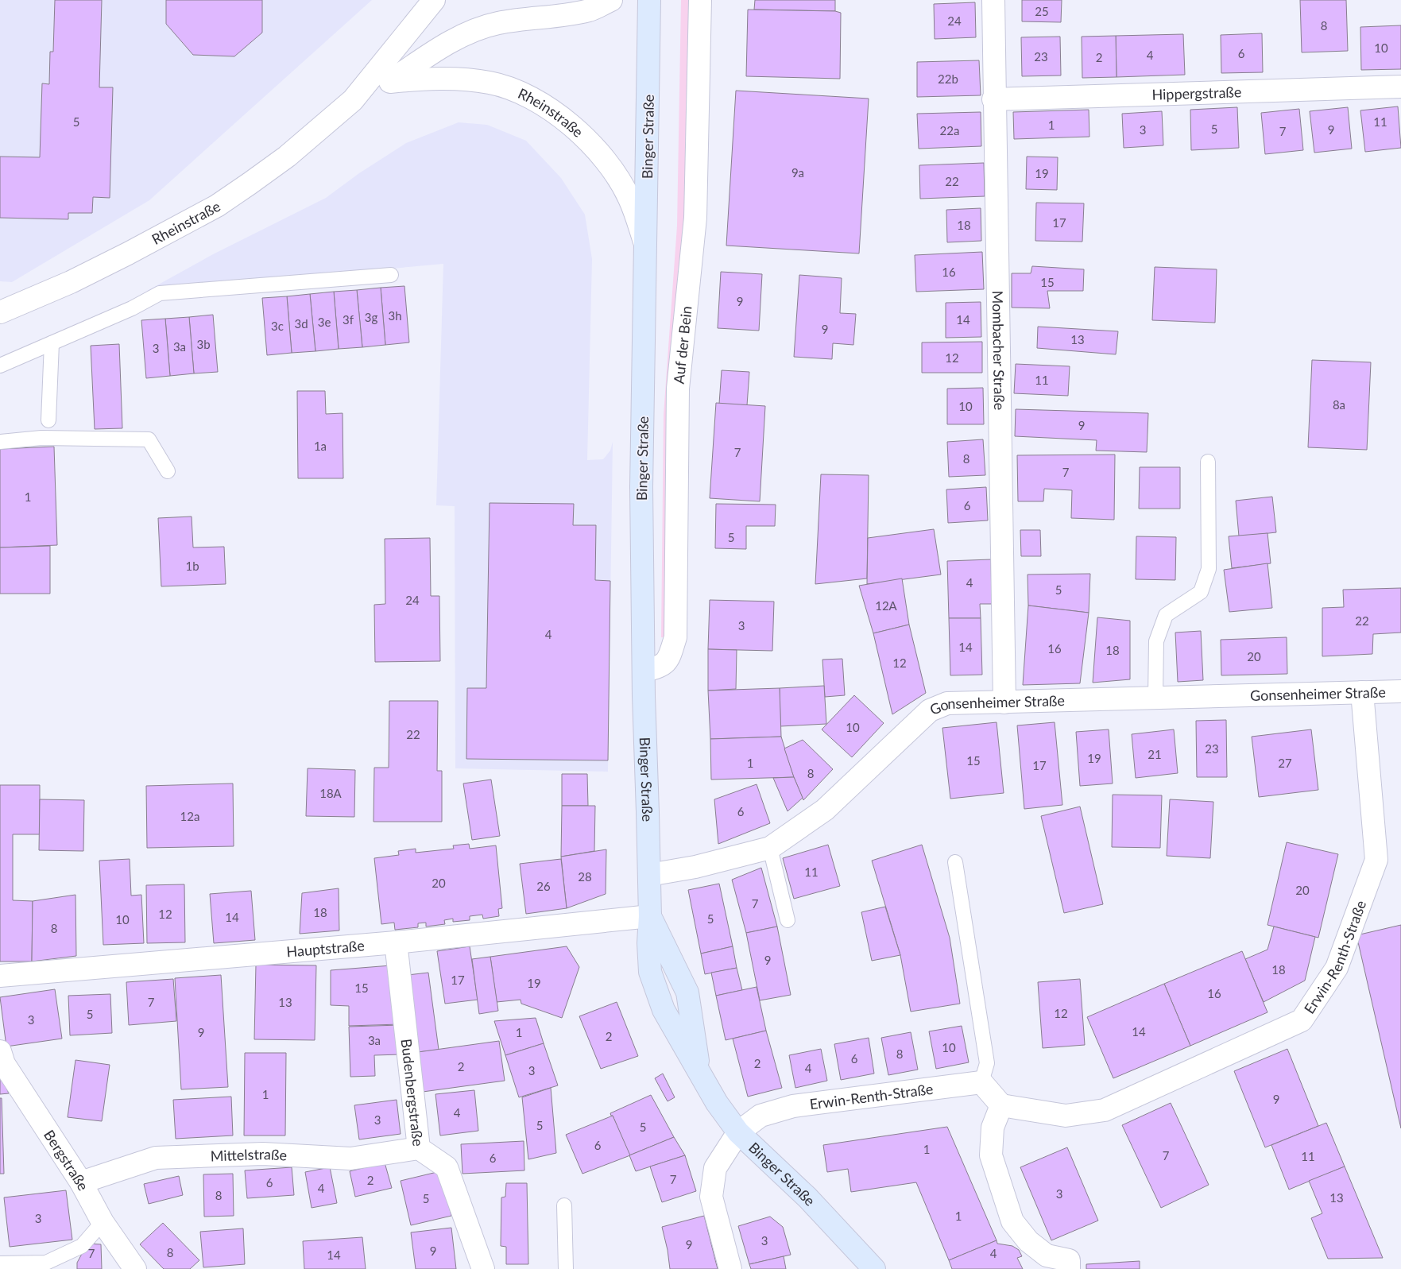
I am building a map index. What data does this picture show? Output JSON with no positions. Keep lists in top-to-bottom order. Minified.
{"streets":{"main road":["Binger Straße"],"street":["Hippergstraße","Rheinstraße","Auf der Bein","Mombacher Straße","Gonsenheimer Straße","Hauptstraße","Erwin-Renth-Straße","Budenbergstraße","Mittelstraße","Bergstraße"]},"crossings":[["Hippergstraße","Mombacher Straße"],["Rheinstraße","Binger Straße"],["Binger Straße","Auf der Bein"],["Binger Straße","Gonsenheimer Straße"],["Binger Straße","Hauptstraße"],["Binger Straße","Erwin-Renth-Straße"],["Mombacher Straße","Gonsenheimer Straße"],["Gonsenheimer Straße","Erwin-Renth-Straße"],["Hauptstraße","Budenbergstraße"],["Budenbergstraße","Mittelstraße"],["Mittelstraße","Bergstraße"]],"house_numbers":["25","24","8","10","6","4","23","2","22b","5","11","1","5","3","9","22a","7","9a","19","22","17","18","16","15","9","3h","3g","3f","14","3e","3d","3c","9","13","3b","3a","3","12","11","8a","10","9","1a","7","8","7","1","6","5","1b","4","5","24","12A","22","3","4","14","16","18","20","12","10","22","23","21","19","15","1","27","17","8","18A","6","12a","11","28","20","26","20","7","18","12","14","5","10","8","9","18","17","19","15","16","7","13","12","5","3","14","9","1","2","3a","10","8","6","2","2","4","3","1","9","4","3","5","5","6","1","7","11","6","7","2","6","4","3","8","13","5","1","3","3","9","9","8","7","4","14"]}
